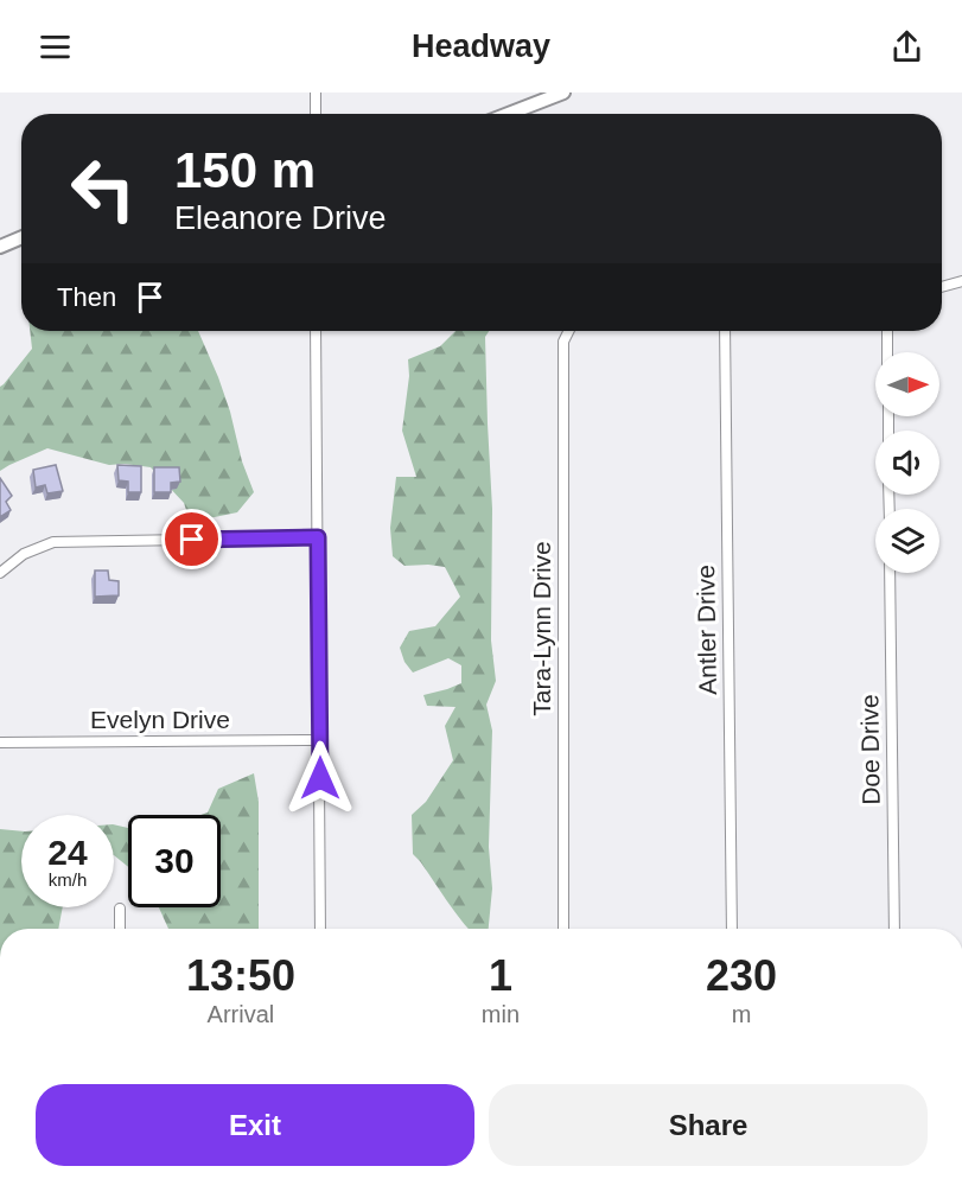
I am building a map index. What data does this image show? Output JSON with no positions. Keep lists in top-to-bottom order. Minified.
{"streets":{"street":["Tara-Lynn Drive","Antler Drive","Evelyn Drive","Doe Drive"]},"north":"right","page":{"header":"Headway","turn":["150 m","Eleanore Drive"],"then":"Then","speed":"24 km/h","limit":"30","eta":["13:50","Arrival","1","min","230","m"],"buttons":["Exit","Share"]}}
